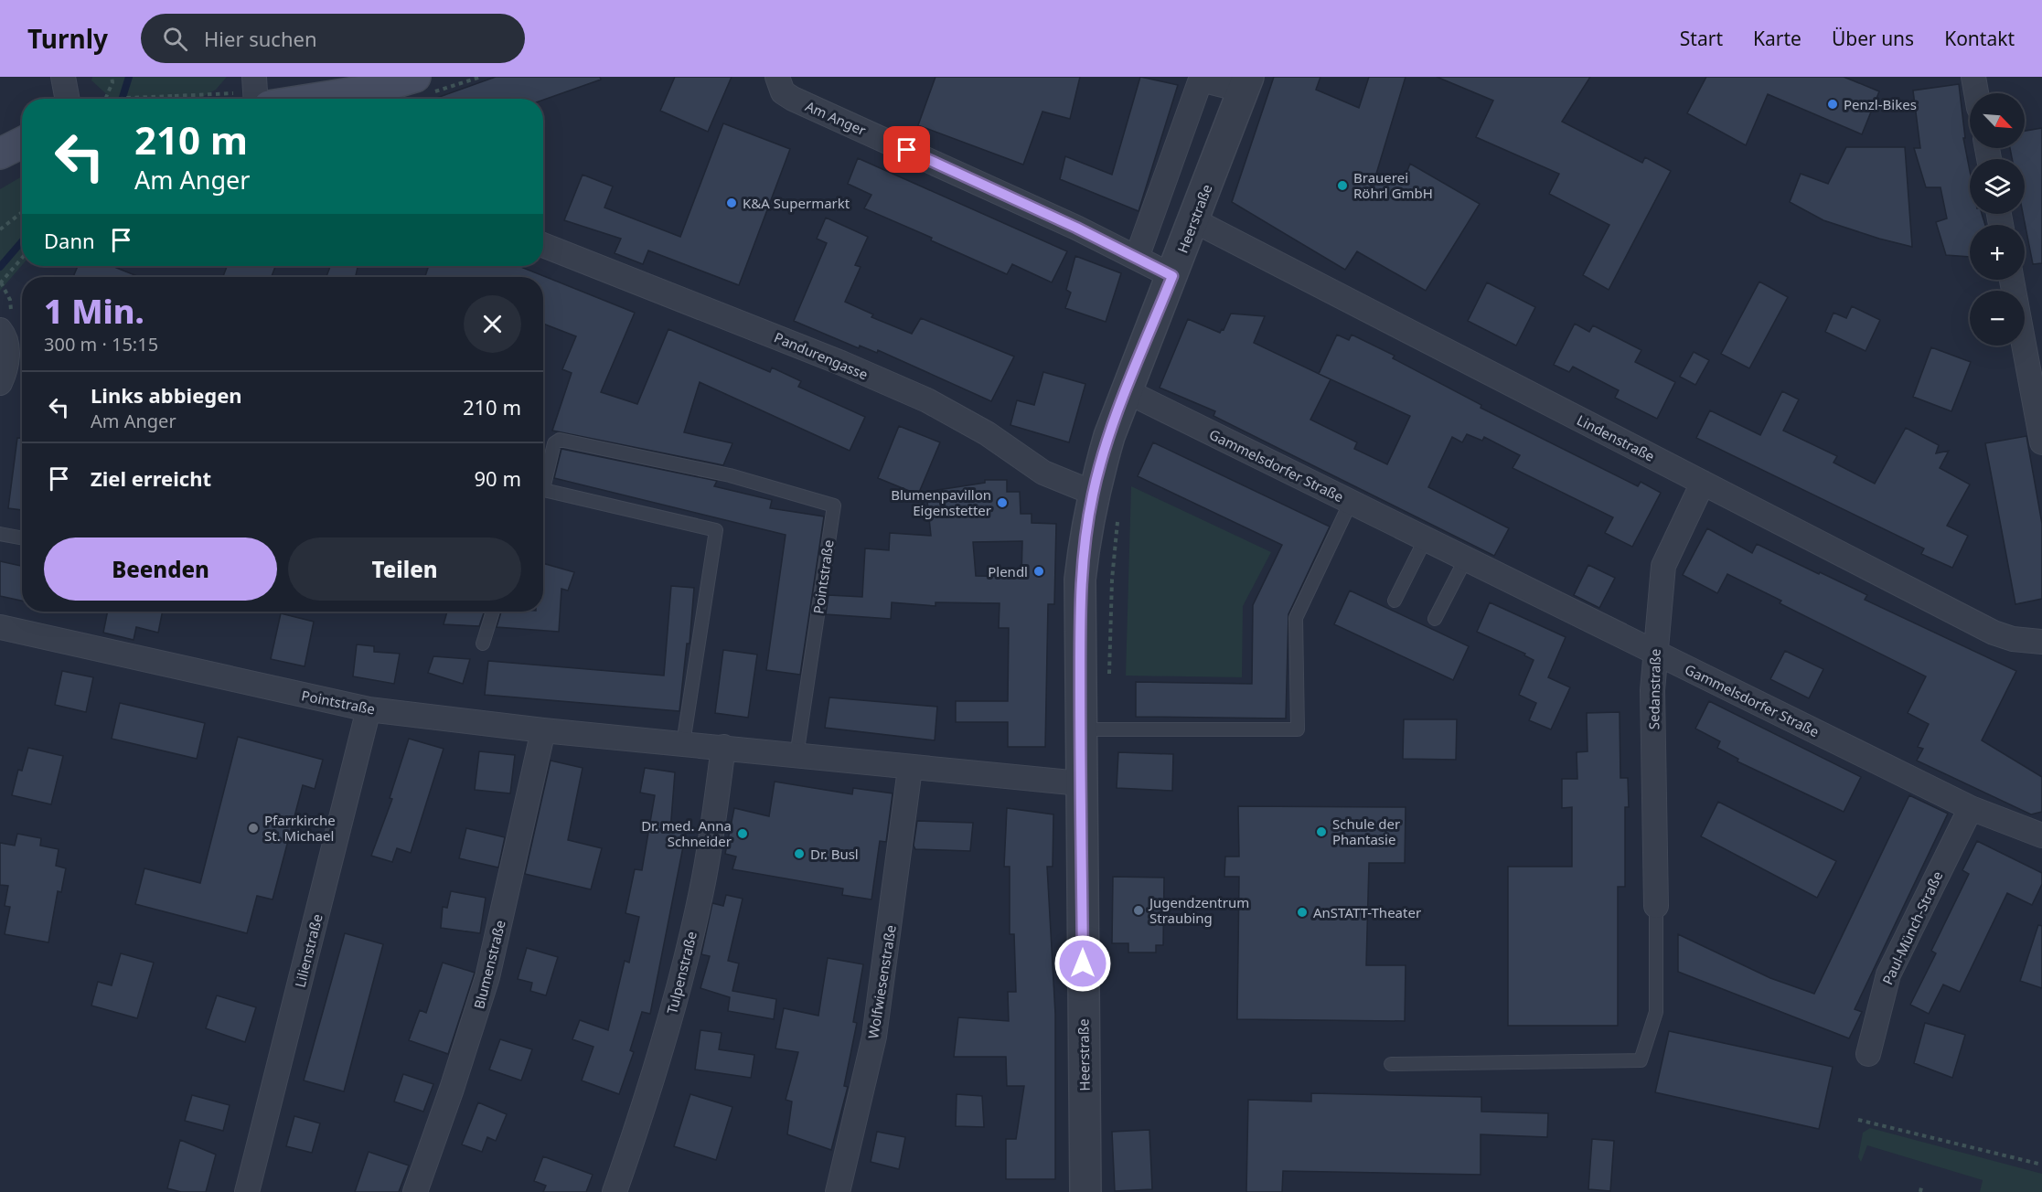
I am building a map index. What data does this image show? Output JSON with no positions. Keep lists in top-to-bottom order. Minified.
{"streets":{"street":["Am Anger","Heerstraße","Pandurengasse","Lindenstraße","Gammelsdorfer Straße","Pointstraße","Sedanstraße","Paul-Münch-Straße","Lilienstraße","Blumenstraße","Tulpenstraße","Wolfwiesenstraße"]},"crossings":[["Am Anger","Heerstraße"],["Heerstraße","Pandurengasse"],["Heerstraße","Lindenstraße"],["Heerstraße","Gammelsdorfer Straße"],["Heerstraße","Pointstraße"],["Lindenstraße","Sedanstraße"],["Gammelsdorfer Straße","Sedanstraße"],["Gammelsdorfer Straße","Paul-Münch-Straße"],["Pointstraße","Lilienstraße"],["Pointstraße","Blumenstraße"],["Pointstraße","Tulpenstraße"],["Pointstraße","Wolfwiesenstraße"]],"places":["Penzl-Bikes","Brauerei Röhrl GmbH","K&A Supermarkt","Blumenpavillon Eigenstetter","Plendl","Pfarrkirche St. Michael","Schule der Phantasie","Dr. med. Anna Schneider","Dr. Busl","Jugendzentrum Straubing","AnSTATT-Theater"],"north":"bottom right","page":{"header":"Turnly","search":"Hier suchen","nav":["Start","Karte","Über uns","Kontakt"],"map_buttons":["+","−"],"turn":["210 m","Am Anger"],"then":"Dann","heading":["1 Min.","300 m · 15:15"],"list":[{"name":"Links abbiegen","note":"Am Anger","value":"210 m"},{"name":"Ziel erreicht","value":"90 m"}],"buttons":["Beenden","Teilen"]}}
